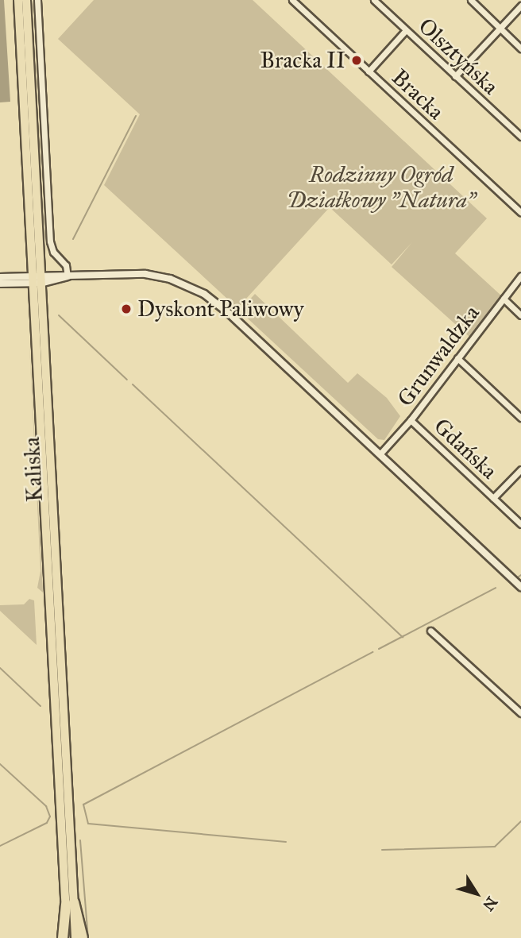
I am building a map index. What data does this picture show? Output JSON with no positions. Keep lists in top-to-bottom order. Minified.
{"streets":{"main road":["Kaliska"],"street":["Olsztyńska","Bracka","Grunwaldzka","Gdańska"]},"crossings":[["Grunwaldzka","Gdańska"]],"parks":["Rodzinny Ogród Działkowy \"Natura\""],"places":["Bracka II","Dyskont Paliwowy"],"north":"bottom right"}
